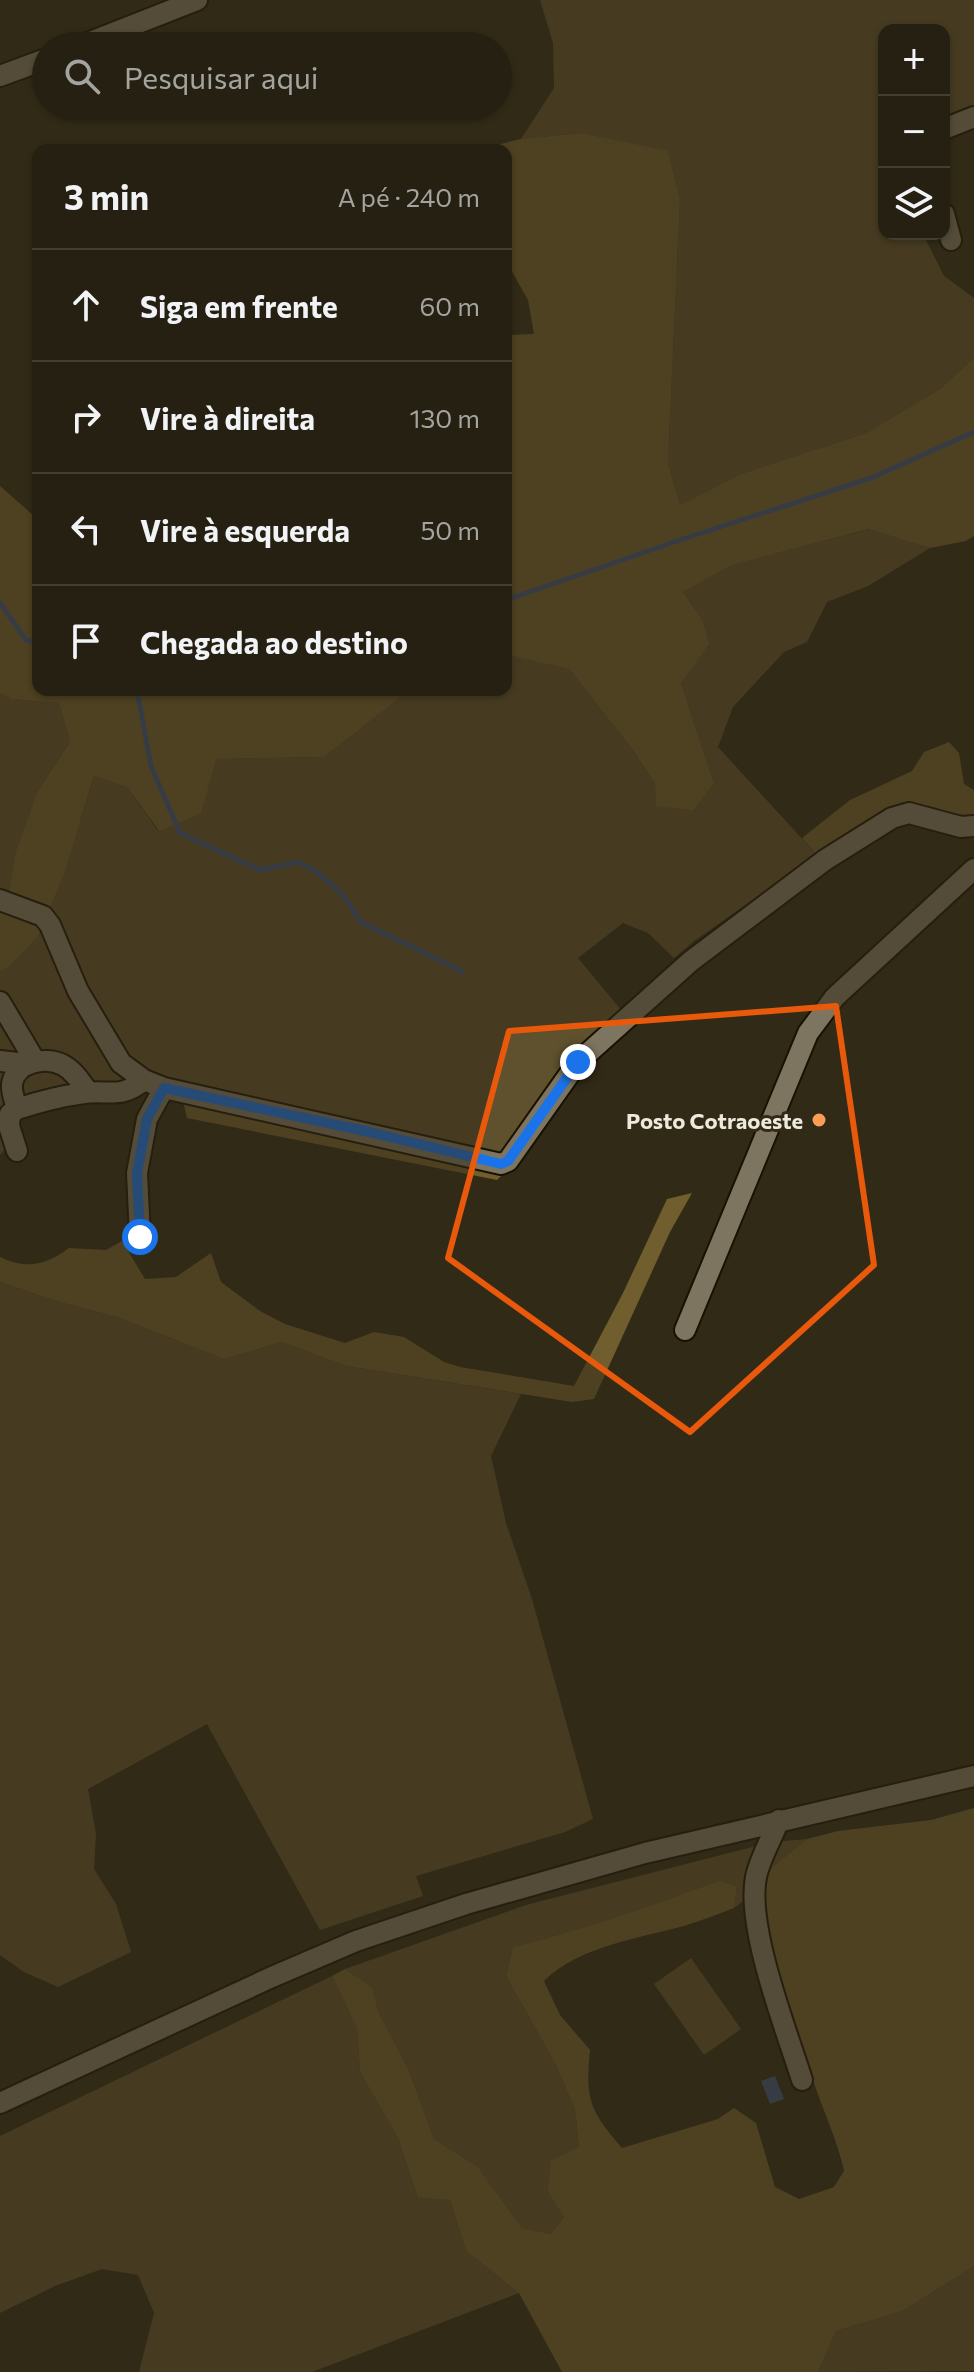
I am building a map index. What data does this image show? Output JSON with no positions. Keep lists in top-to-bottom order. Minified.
{"places":["Posto Cotraoeste"],"page":{"map_buttons":["+","−"],"search":"Pesquisar aqui","heading":["3 min","A pé · 240 m"],"list":[["Siga em frente","60 m"],["Vire à direita","130 m"],["Vire à esquerda","50 m"],"Chegada ao destino"]}}
